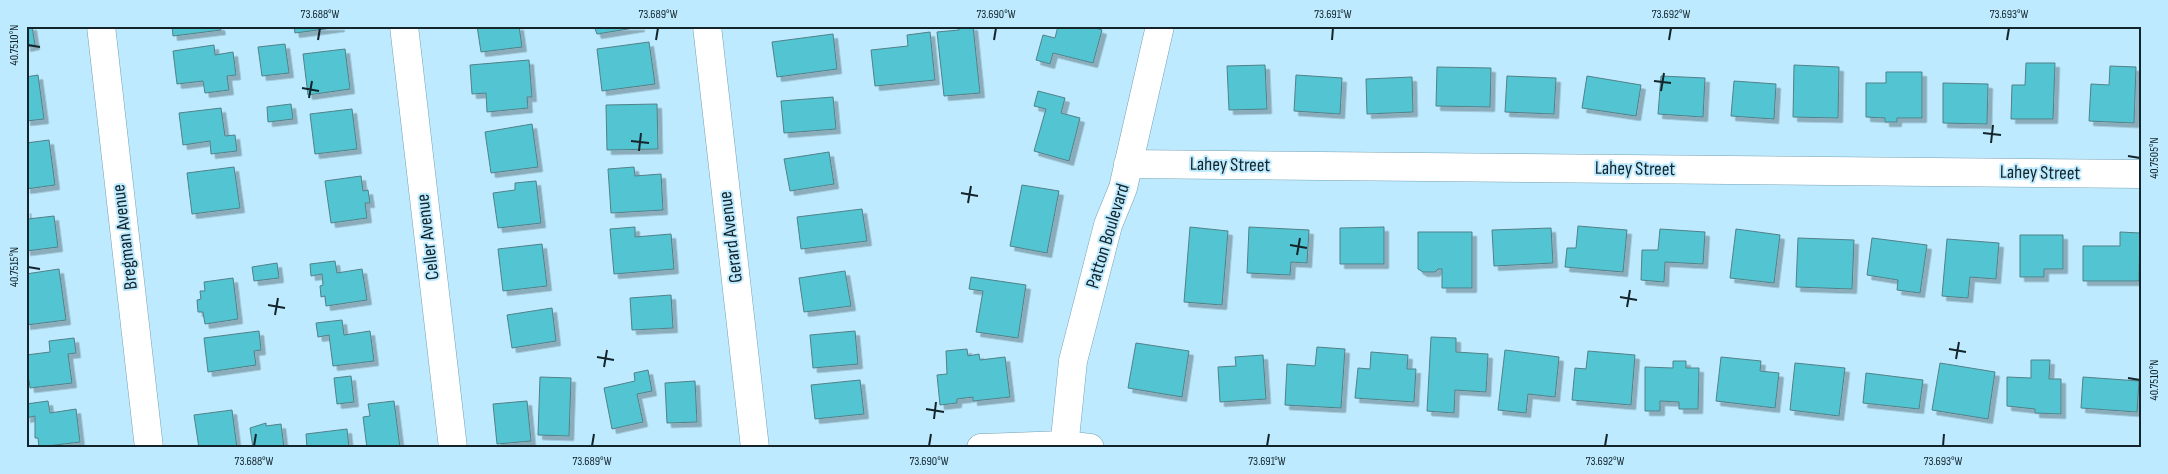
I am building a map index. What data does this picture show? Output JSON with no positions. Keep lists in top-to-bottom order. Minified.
{"streets":{"street":["Lahey Street","Patton Boulevard","Bregman Avenue","Celler Avenue","Gerard Avenue"]},"crossings":[["Lahey Street","Patton Boulevard"]],"coordinates":["73.688°W","73.689°W","73.690°W","73.691°W","73.692°W","73.693°W","40.7510°N","40.7505°N","40.7515°N"]}
